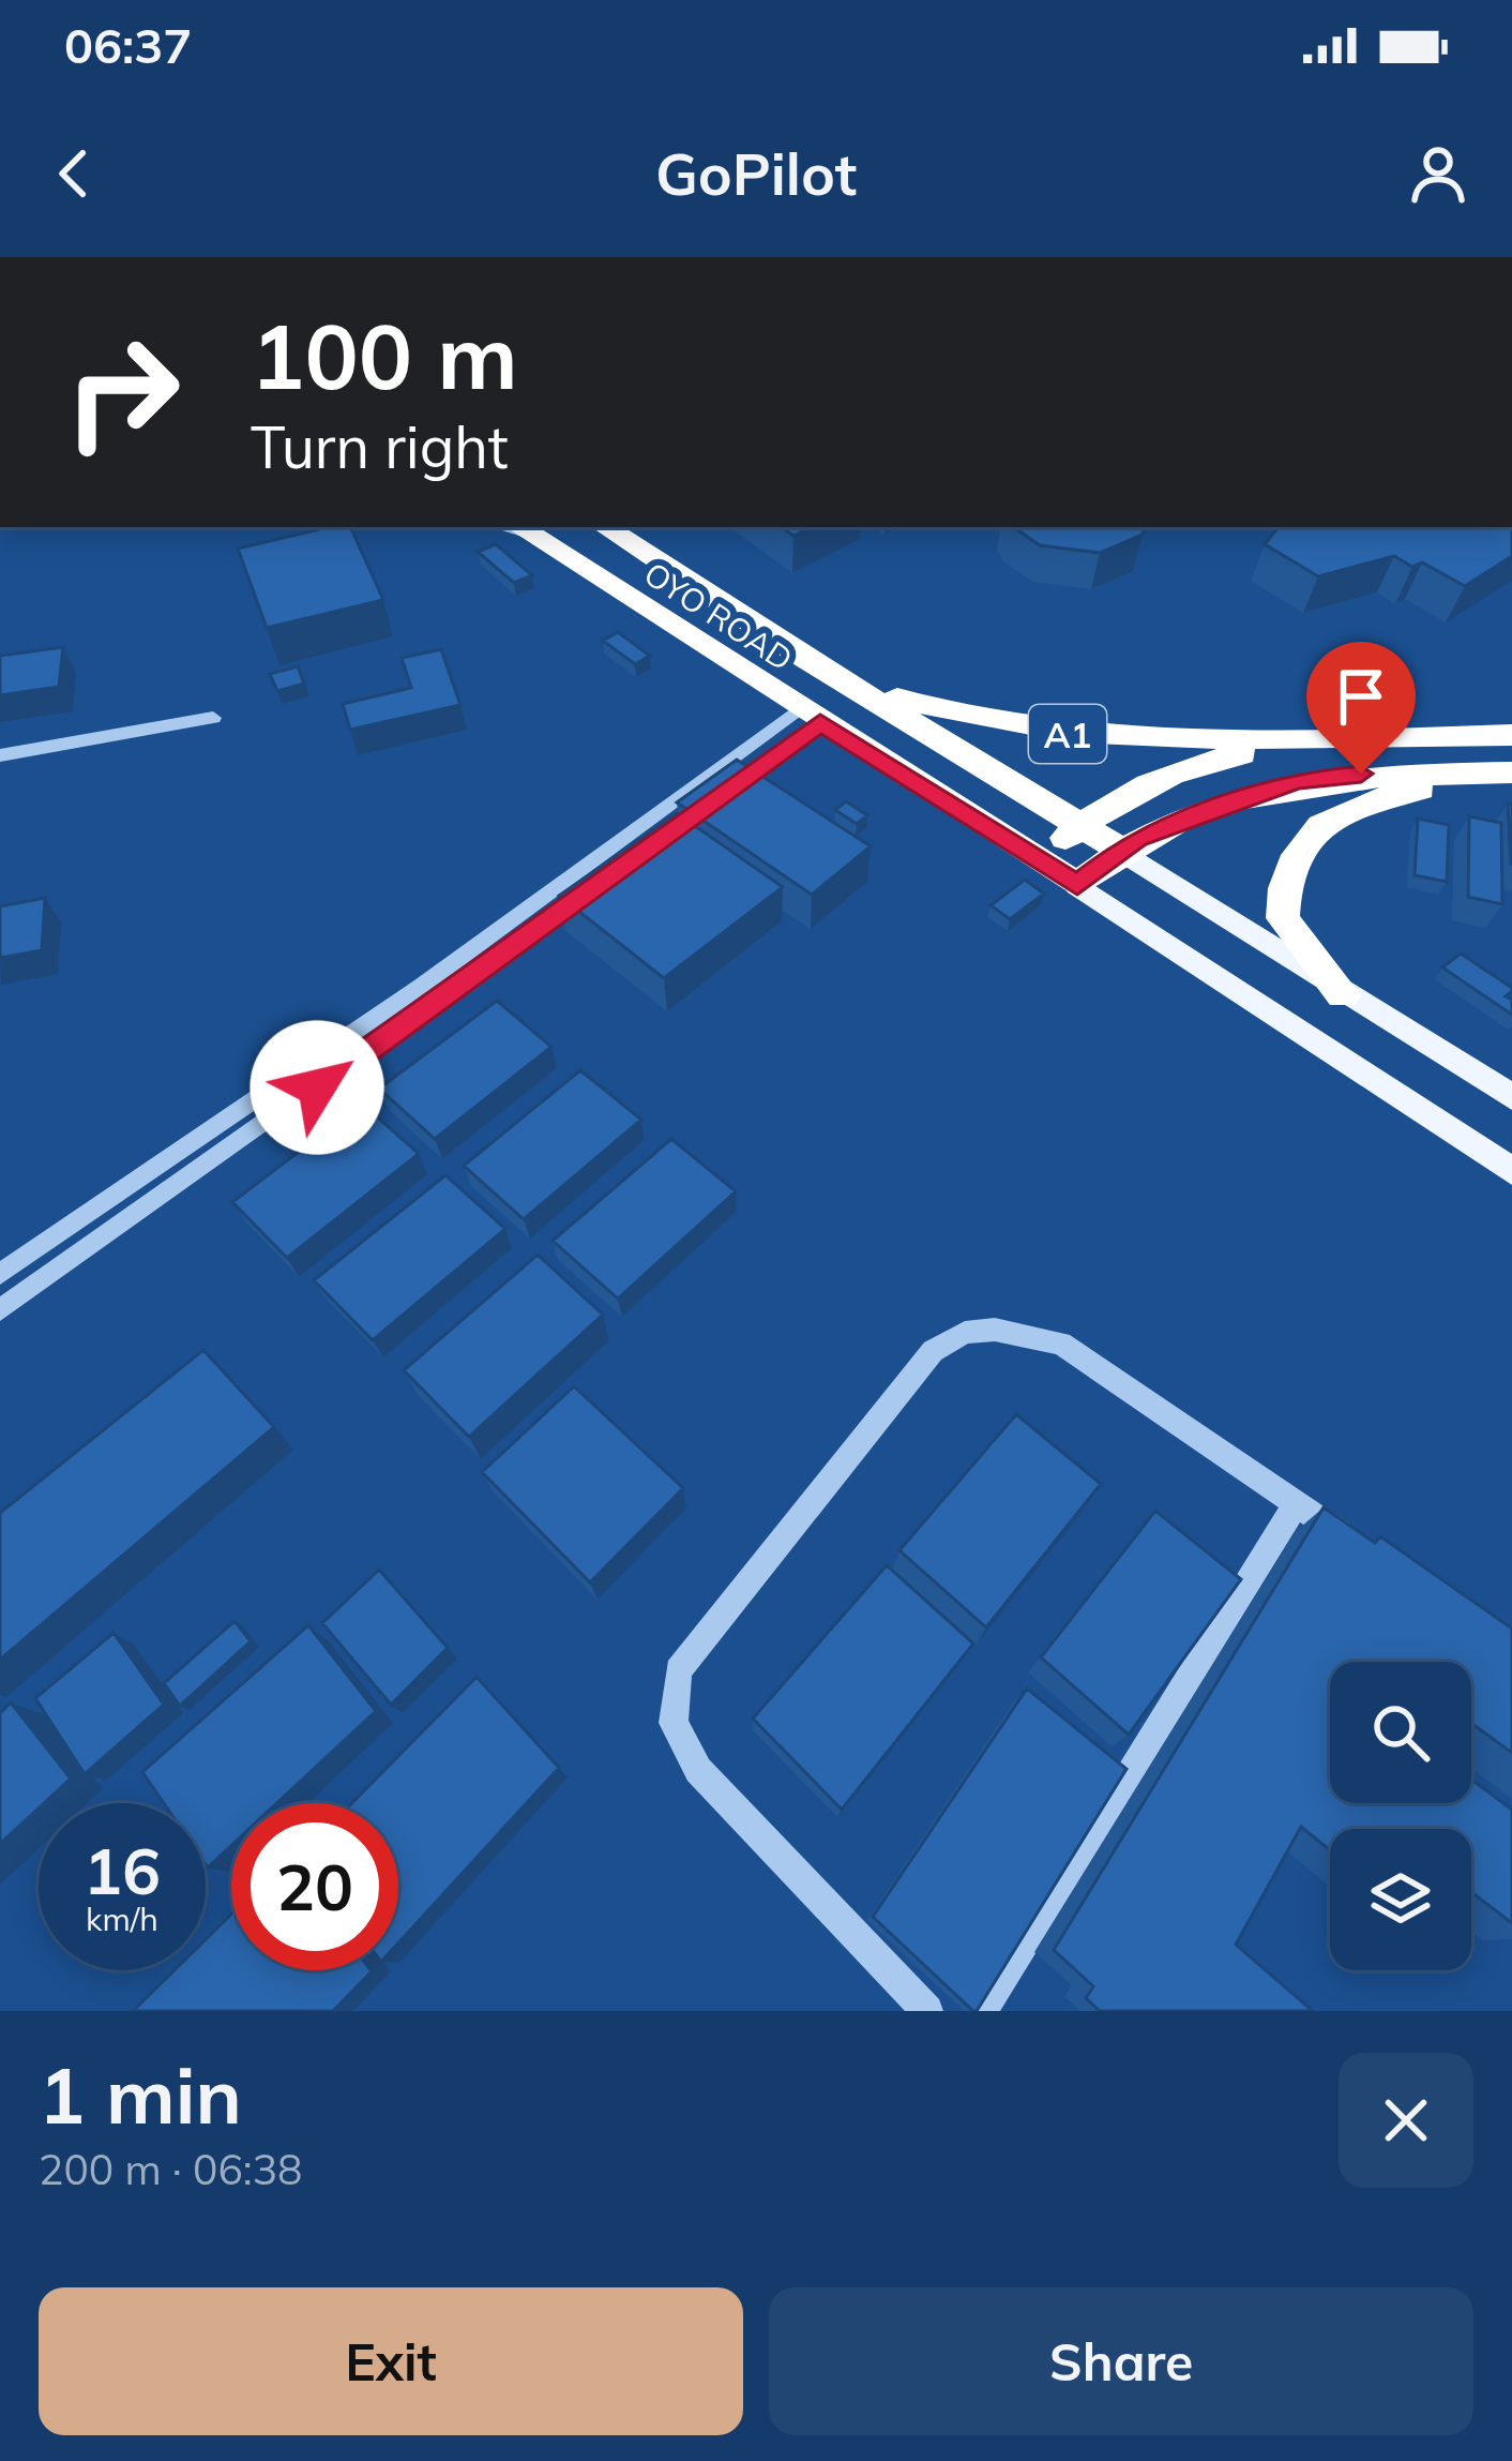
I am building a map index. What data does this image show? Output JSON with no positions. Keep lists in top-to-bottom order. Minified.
{"streets":{"highway":["OYO ROAD","A1"]},"crossings":[["OYO ROAD","A1"]],"page":{"status":"06:37","header":"GoPilot","turn":["100 m","Turn right"],"speed":"16 km/h","limit":"20","heading":["1 min","200 m · 06:38"],"buttons":["Exit","Share"]}}
